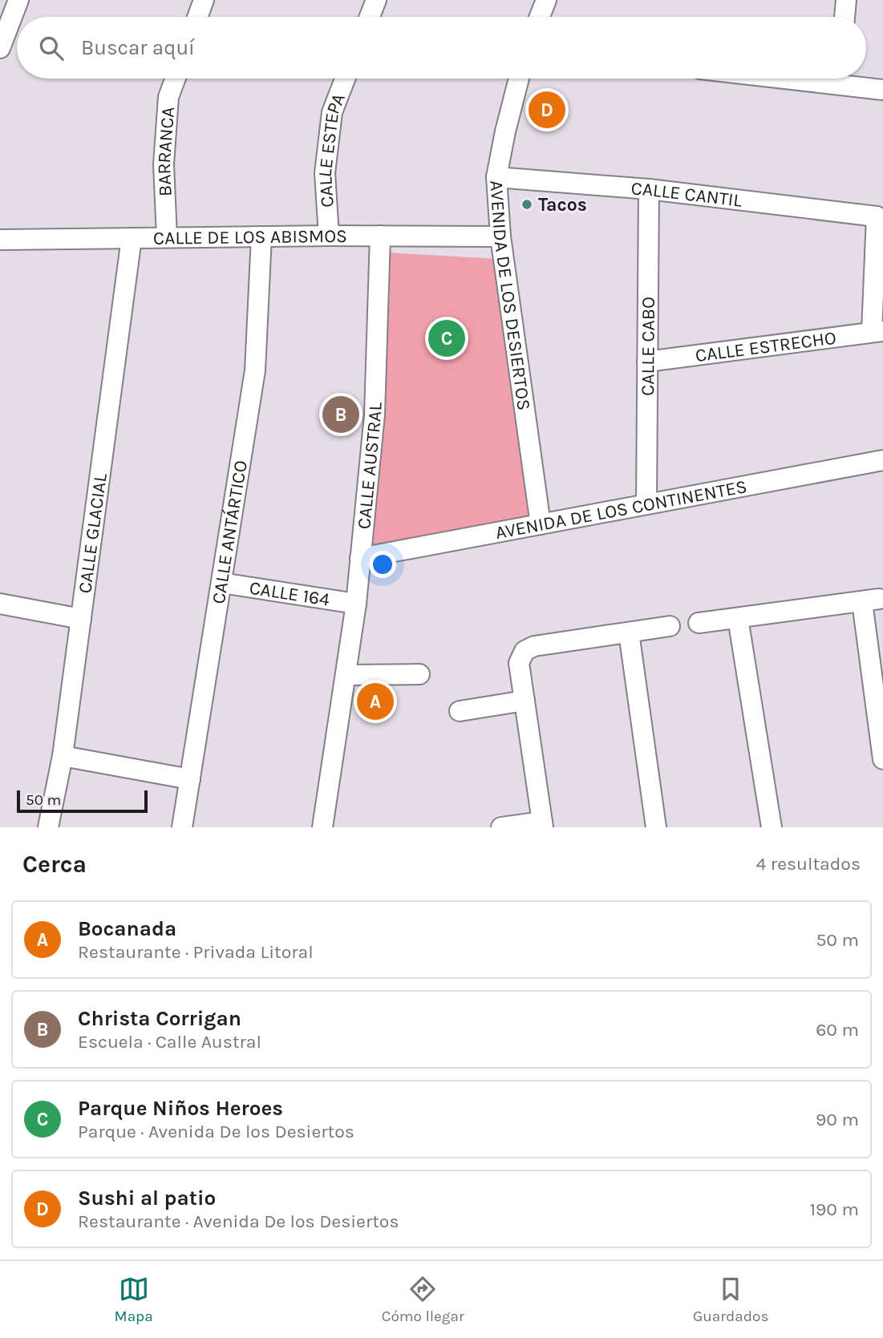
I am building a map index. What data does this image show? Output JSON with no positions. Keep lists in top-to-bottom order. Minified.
{"streets":{"street":["CALLE ESTEPA","BARRANCA","CALLE CANTIL","CALLE DE LOS ABISMOS","AVENIDA DE LOS DESIERTOS","CALLE CABO","CALLE ESTRECHO","CALLE AUSTRAL","AVENIDA DE LOS CONTINENTES","CALLE GLACIAL","CALLE ANTÁRTICO","CALLE 164"]},"crossings":[["CALLE ESTEPA","CALLE DE LOS ABISMOS"],["BARRANCA","CALLE DE LOS ABISMOS"],["CALLE CANTIL","AVENIDA DE LOS DESIERTOS"],["CALLE CANTIL","CALLE CABO"],["CALLE CANTIL","CALLE ESTRECHO"],["CALLE DE LOS ABISMOS","AVENIDA DE LOS DESIERTOS"],["CALLE DE LOS ABISMOS","CALLE AUSTRAL"],["CALLE DE LOS ABISMOS","CALLE GLACIAL"],["CALLE DE LOS ABISMOS","CALLE ANTÁRTICO"],["AVENIDA DE LOS DESIERTOS","AVENIDA DE LOS CONTINENTES"],["CALLE CABO","CALLE ESTRECHO"],["CALLE CABO","AVENIDA DE LOS CONTINENTES"],["CALLE AUSTRAL","AVENIDA DE LOS CONTINENTES"],["CALLE AUSTRAL","CALLE 164"],["CALLE ANTÁRTICO","CALLE 164"]],"places":["Tacos"],"scale_bar":"50 m","page":{"search":"Buscar aquí","pins":["D","C","B","A"],"scale":"50 m","heading":["Cerca","4 resultados"],"list":[{"mark":"A","name":"Bocanada","note":"Restaurante · Privada Litoral","value":"50 m"},{"mark":"B","name":"Christa Corrigan","note":"Escuela · Calle Austral","value":"60 m"},{"mark":"C","name":"Parque Niños Heroes","note":"Parque · Avenida De los Desiertos","value":"90 m"},{"mark":"D","name":"Sushi al patio","note":"Restaurante · Avenida De los Desiertos","value":"190 m"}],"nav":["Mapa","Cómo llegar","Guardados"]}}
